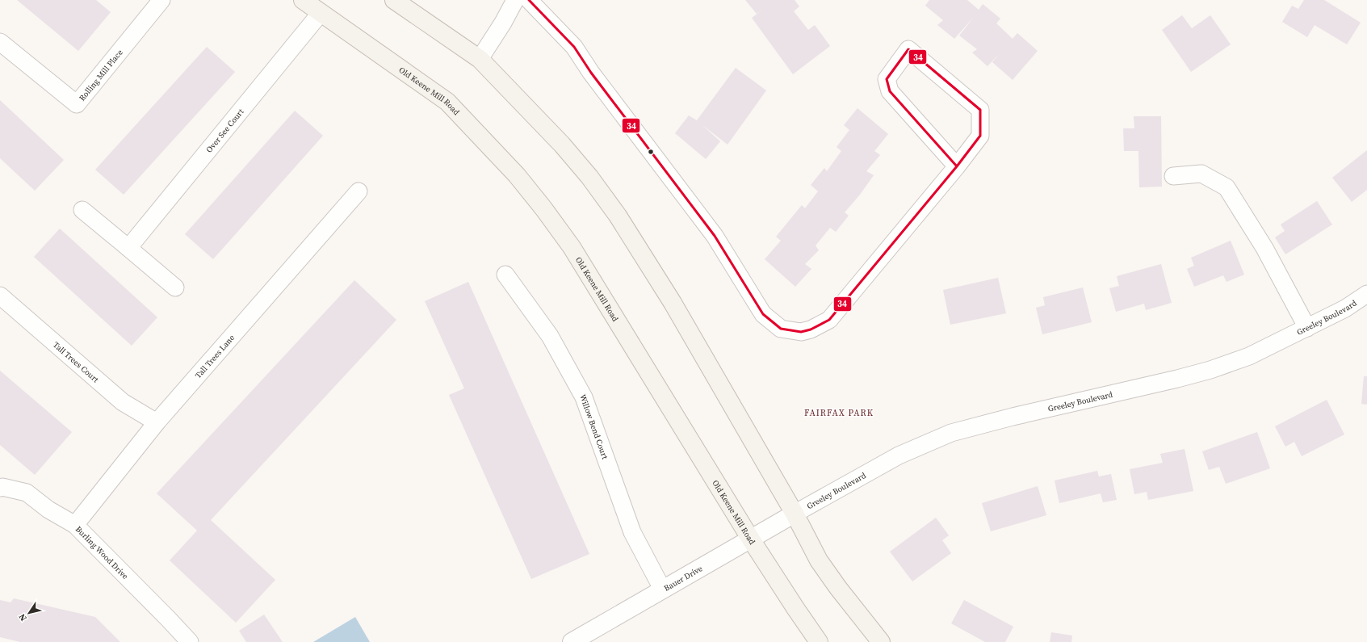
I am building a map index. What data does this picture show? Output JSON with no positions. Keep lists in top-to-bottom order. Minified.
{"streets":{"main road":["Old Keene Mill Road"],"street":["Rolling Mill Place","Over See Court","Greeley Boulevard","Tall Trees Lane","Tall Trees Court","Willow Bend Court","Burling Wood Drive","Bauer Drive"]},"crossings":[["Old Keene Mill Road","Over See Court"],["Old Keene Mill Road","Bauer Drive"],["Greeley Boulevard","Bauer Drive"],["Tall Trees Lane","Tall Trees Court"],["Tall Trees Lane","Burling Wood Drive"],["Willow Bend Court","Bauer Drive"]],"districts":["FAIRFAX PARK"],"lines":["transit line 34"],"north":"bottom left"}
